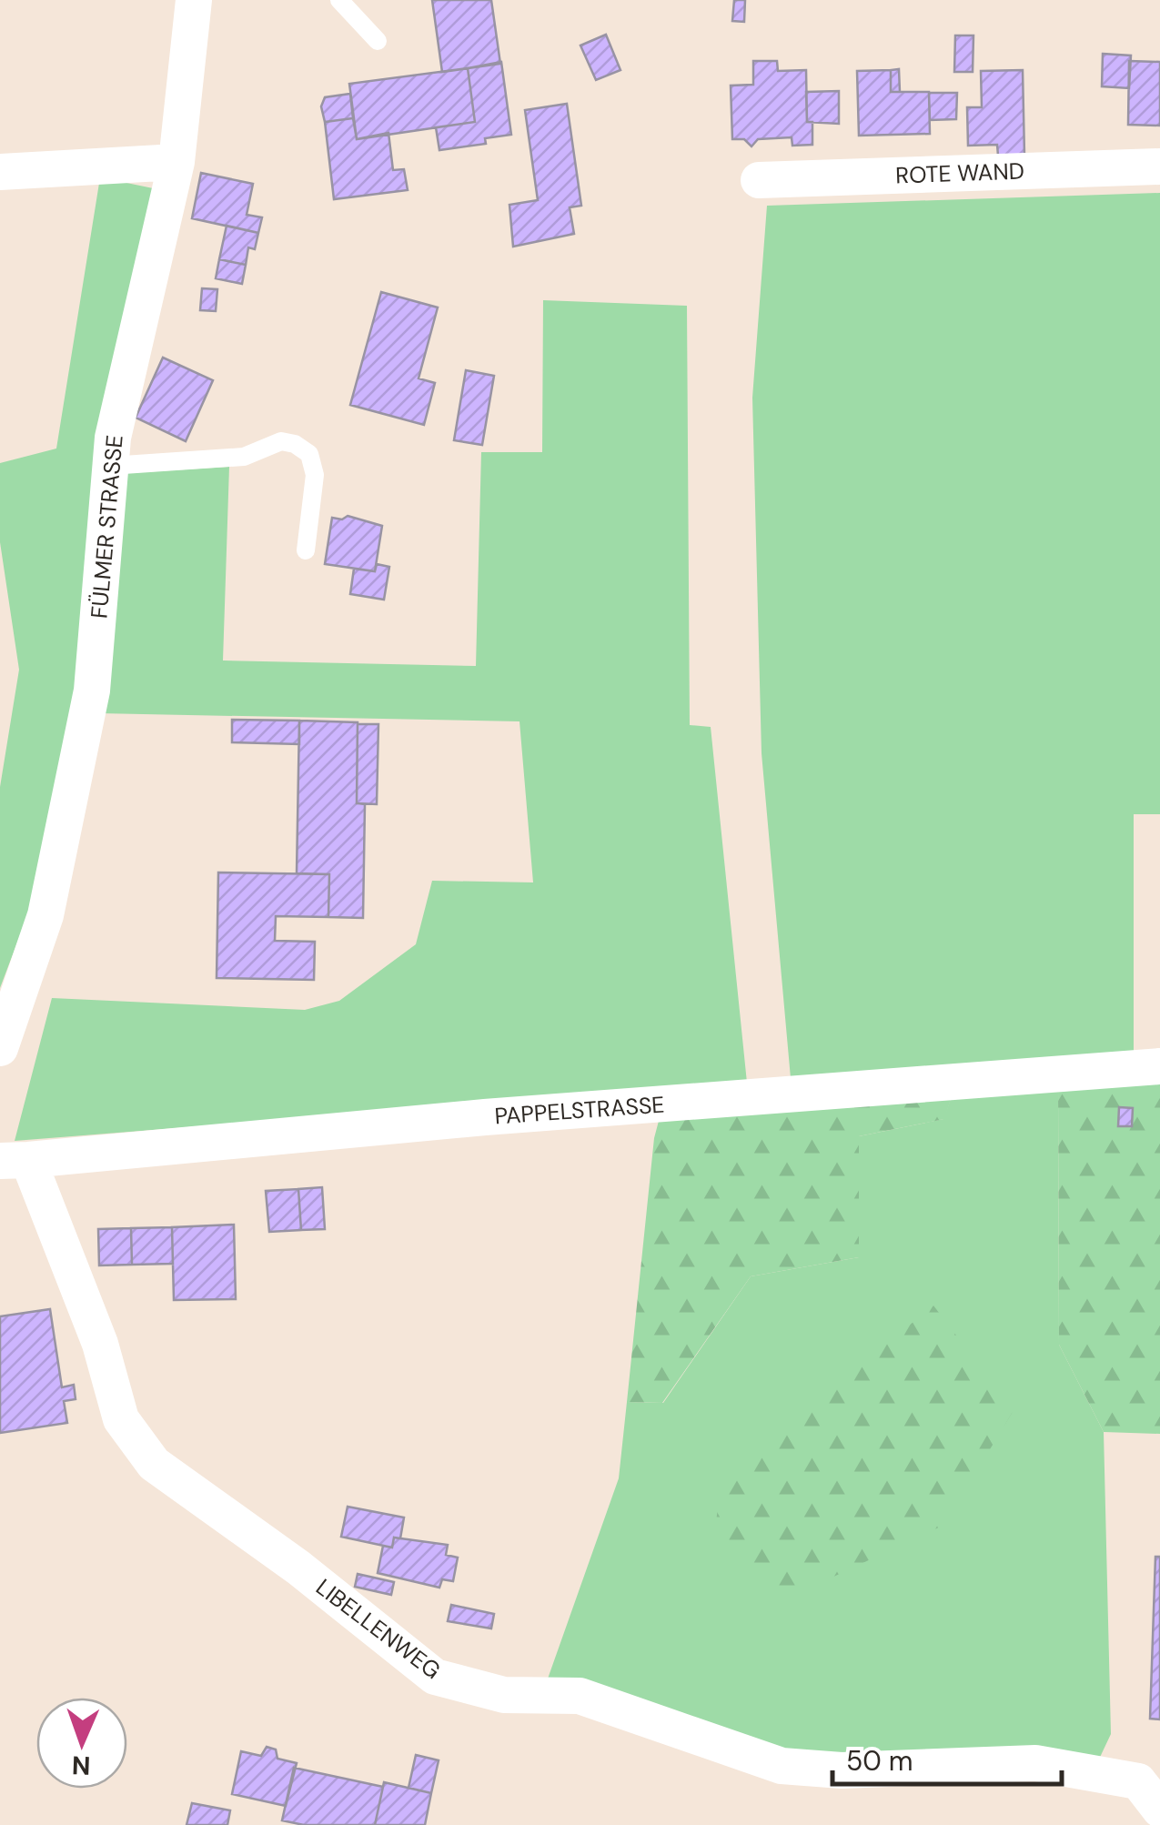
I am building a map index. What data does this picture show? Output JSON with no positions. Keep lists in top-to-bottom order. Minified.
{"streets":{"street":["ROTE WAND","FÜLMER STRASSE","PAPPELSTRASSE","LIBELLENWEG"]},"crossings":[["PAPPELSTRASSE","LIBELLENWEG"]],"scale_bar":"50 m","north":"bottom"}
